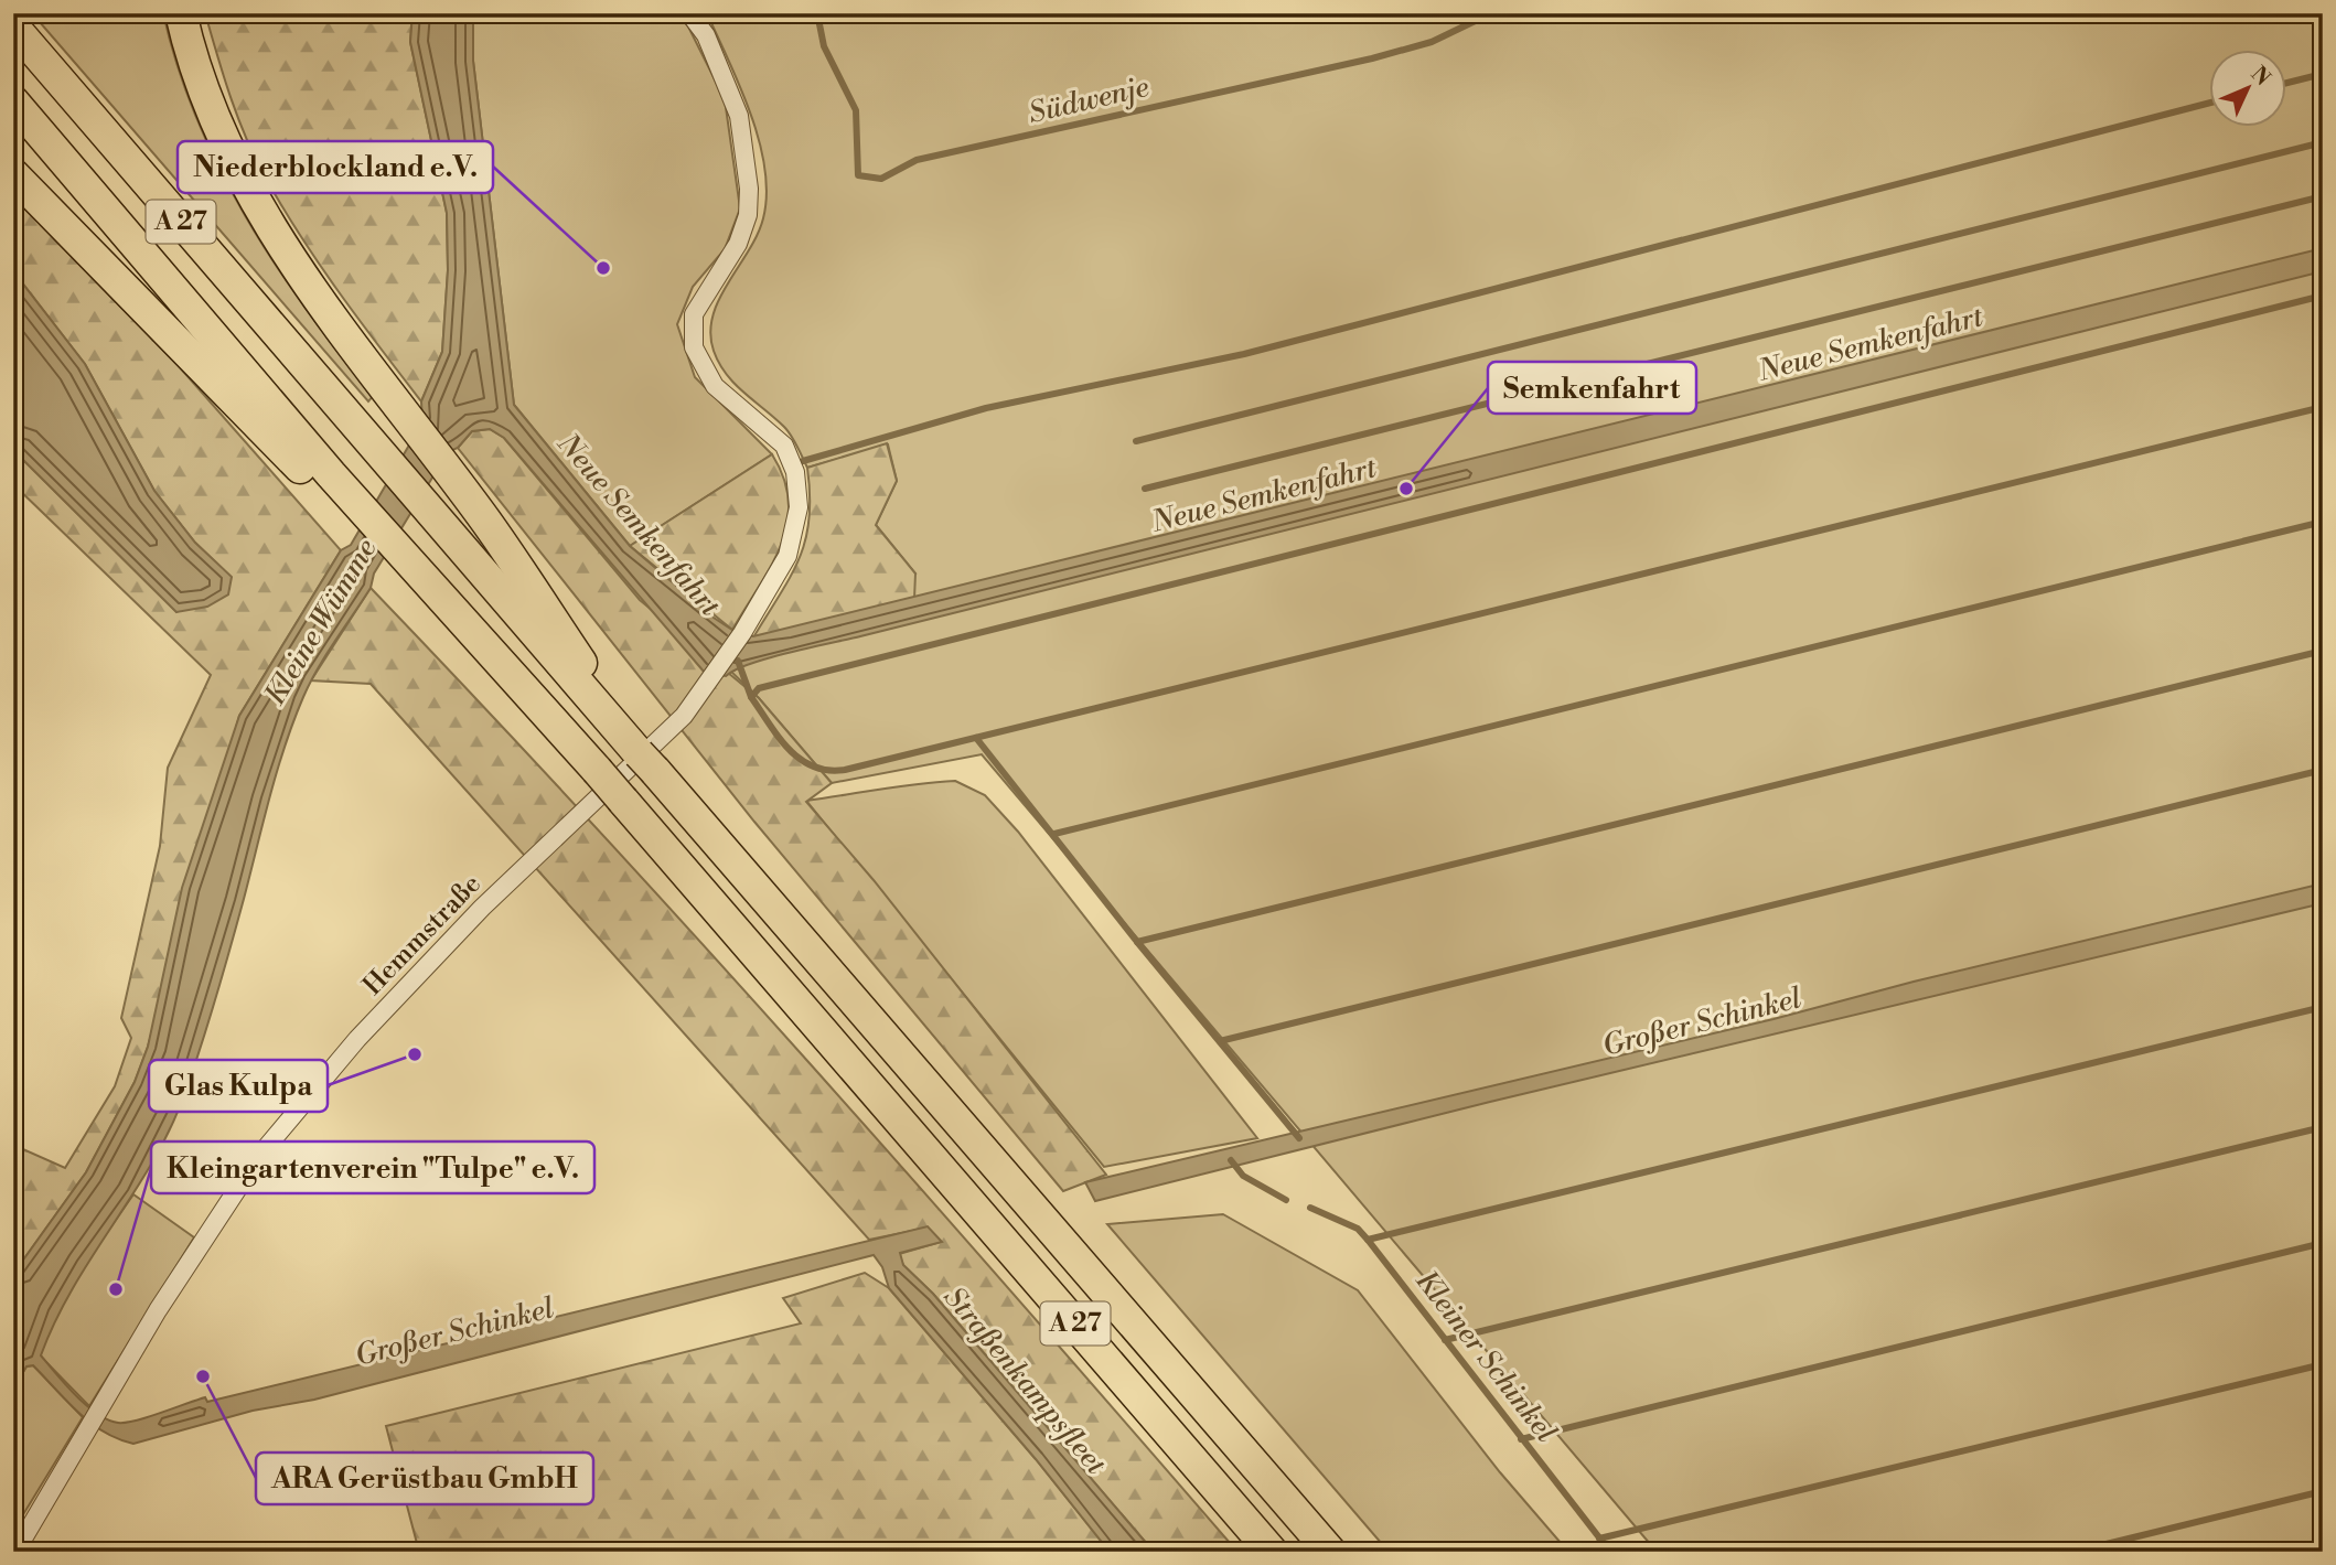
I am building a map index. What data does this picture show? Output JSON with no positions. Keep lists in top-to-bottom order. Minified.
{"streets":{"highway":["A 27"],"street":["Hemmstraße"]},"water":["Südwenje","Neue Semkenfahrt","Kleine Wümme","Großer Schinkel","Kleiner Schinkel","Straßenkampsfleet"],"places":["Niederblockland e.V.","Semkenfahrt","Glas Kulpa","Kleingartenverein \"Tulpe\" e.V.","ARA Gerüstbau GmbH"],"north":"top right"}
